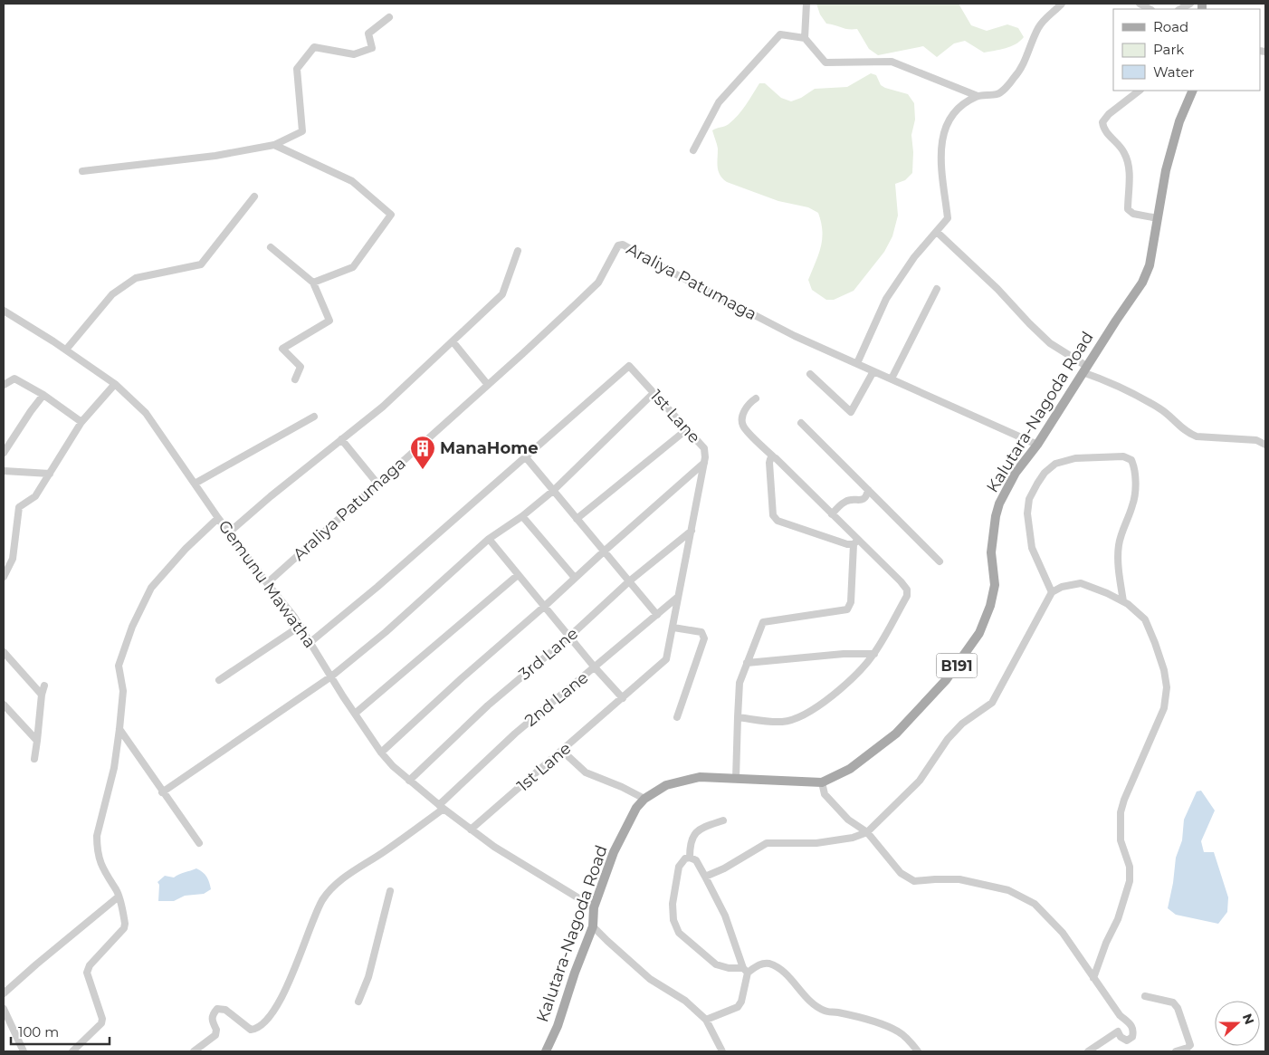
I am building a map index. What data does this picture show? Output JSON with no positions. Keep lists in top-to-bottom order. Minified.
{"streets":{"main road":["Kalutara-Nagoda Road","B191"],"street":["Araliya Patumaga","1st Lane","Gemunu Mawatha","3rd Lane","2nd Lane"]},"crossings":[["Araliya Patumaga","Kalutara-Nagoda Road"],["Araliya Patumaga","Gemunu Mawatha"],["Kalutara-Nagoda Road","Gemunu Mawatha"],["1st Lane","Gemunu Mawatha"],["1st Lane","3rd Lane"],["1st Lane","2nd Lane"],["Gemunu Mawatha","3rd Lane"],["Gemunu Mawatha","2nd Lane"]],"places":{"building":["ManaHome"]},"legend":["Road","Park","Water"],"scale_bar":"100 m","north":"right"}
